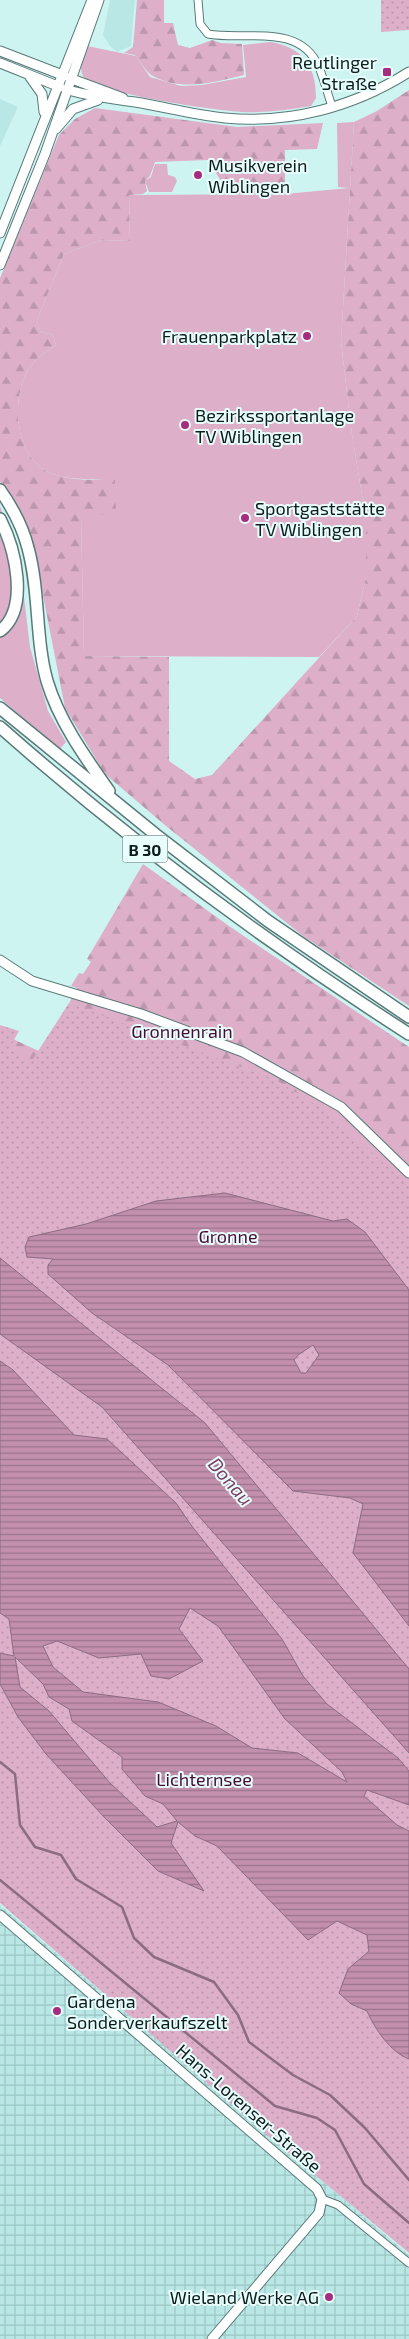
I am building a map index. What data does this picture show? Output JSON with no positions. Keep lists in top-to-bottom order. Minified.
{"streets":{"highway":["B 30"],"street":["Hans-Lorenser-Straße"]},"water":["Donau"],"parks":["Gronnenrain","Gronne","Lichternsee"],"places":{"transit":["Reutlinger Straße"],"other":["Musikverein Wiblingen","Frauenparkplatz","Bezirkssportanlage TV Wiblingen","Sportgaststätte TV Wiblingen","Gardena Sonderverkaufszelt","Wieland Werke AG"]}}
